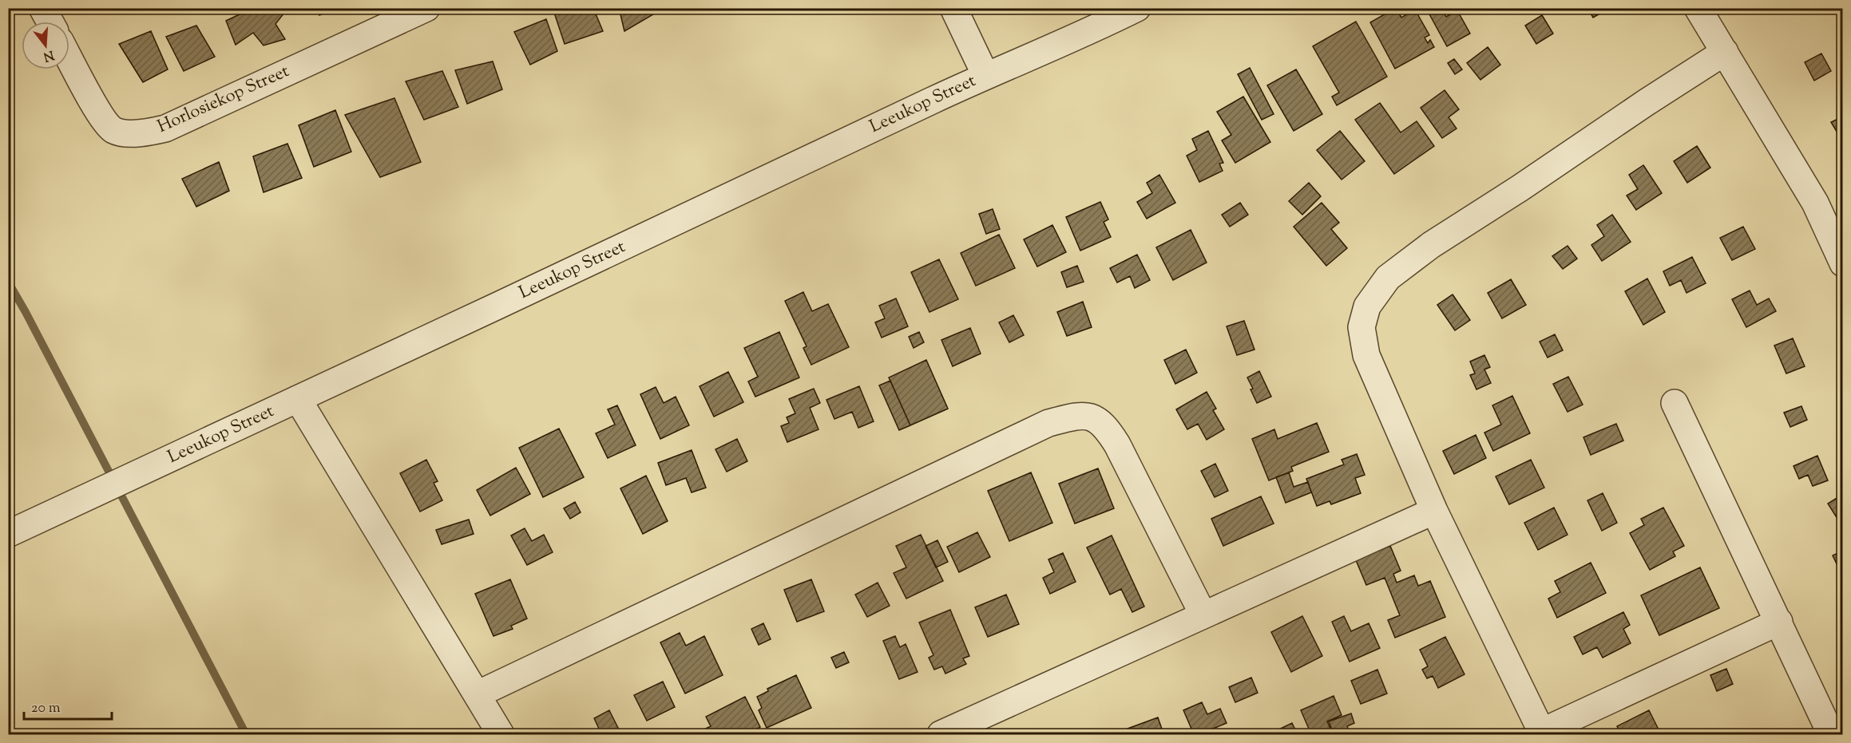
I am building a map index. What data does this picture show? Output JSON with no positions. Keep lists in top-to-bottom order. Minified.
{"streets":{"street":["Horlosiekop Street","Leeukop Street"]},"scale_bar":"20 m","north":"bottom"}
